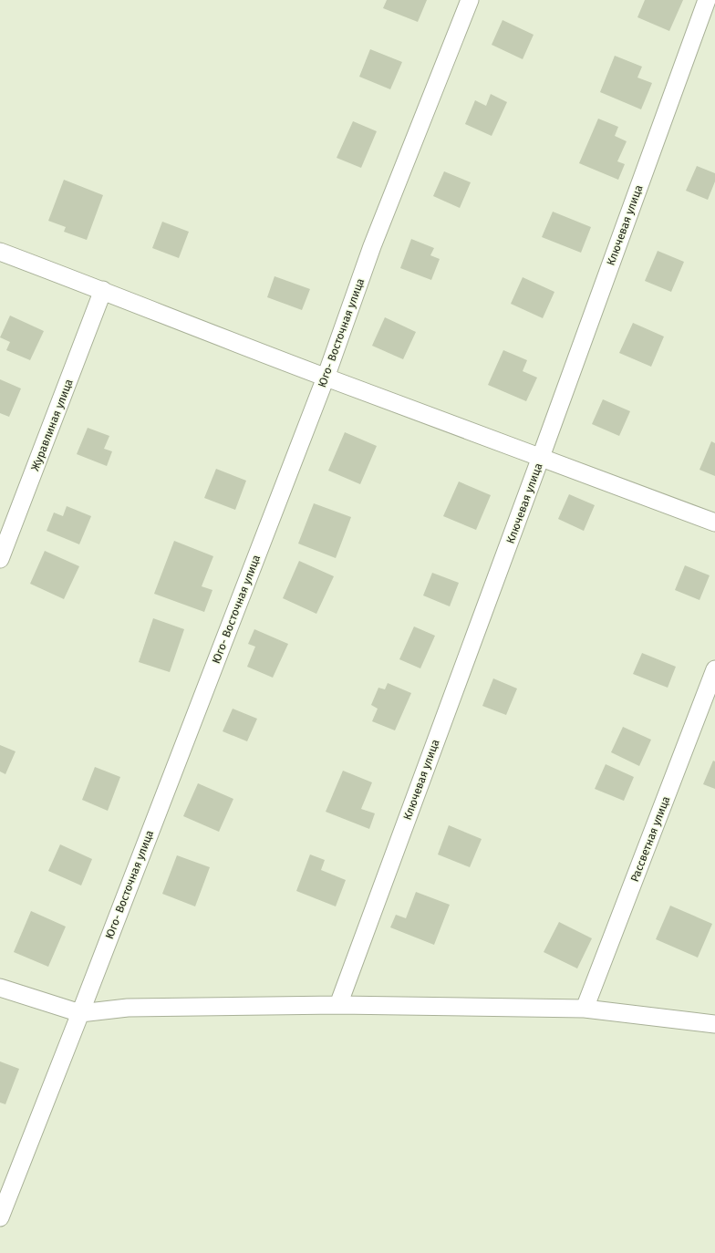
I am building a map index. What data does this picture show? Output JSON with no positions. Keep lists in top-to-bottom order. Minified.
{"streets":{"street":["Ключевая улица","Юго- Восточная улица","Журавлиная улица","Рассветная улица"]}}
